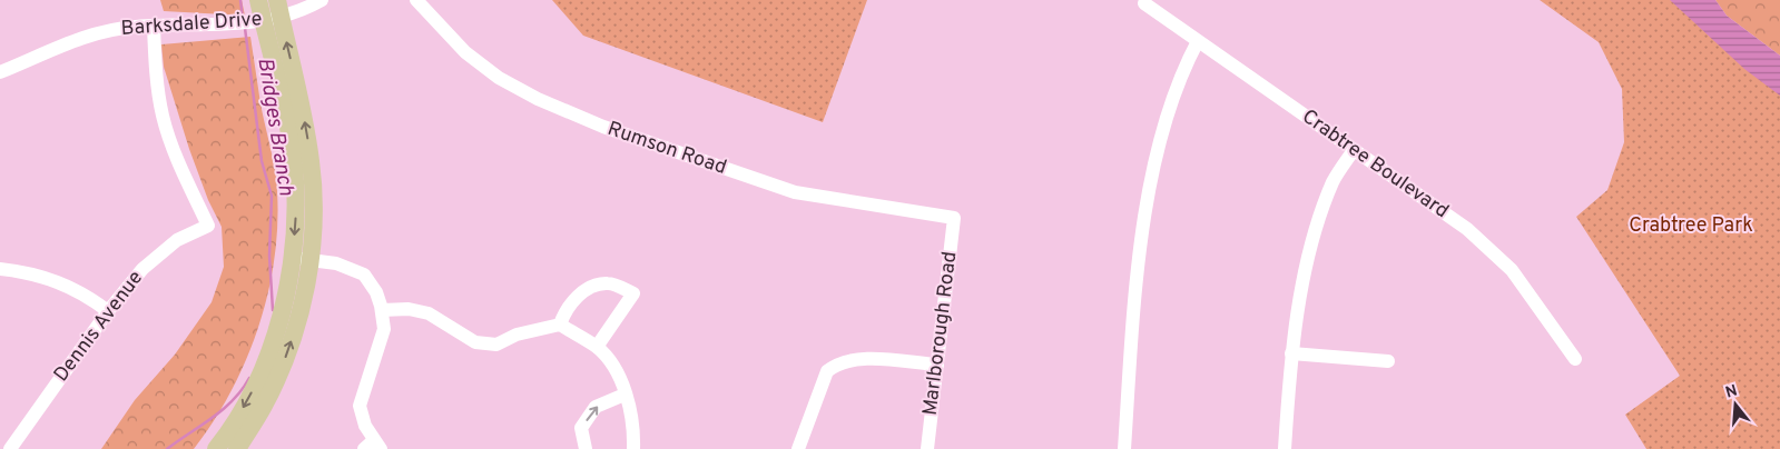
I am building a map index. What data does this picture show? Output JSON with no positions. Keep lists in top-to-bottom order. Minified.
{"streets":{"street":["Barksdale Drive","Rumson Road","Crabtree Boulevard","Dennis Avenue","Marlborough Road"]},"crossings":[["Barksdale Drive","Dennis Avenue"],["Rumson Road","Marlborough Road"]],"water":["Bridges Branch"],"parks":["Crabtree Park"],"north":"top"}
